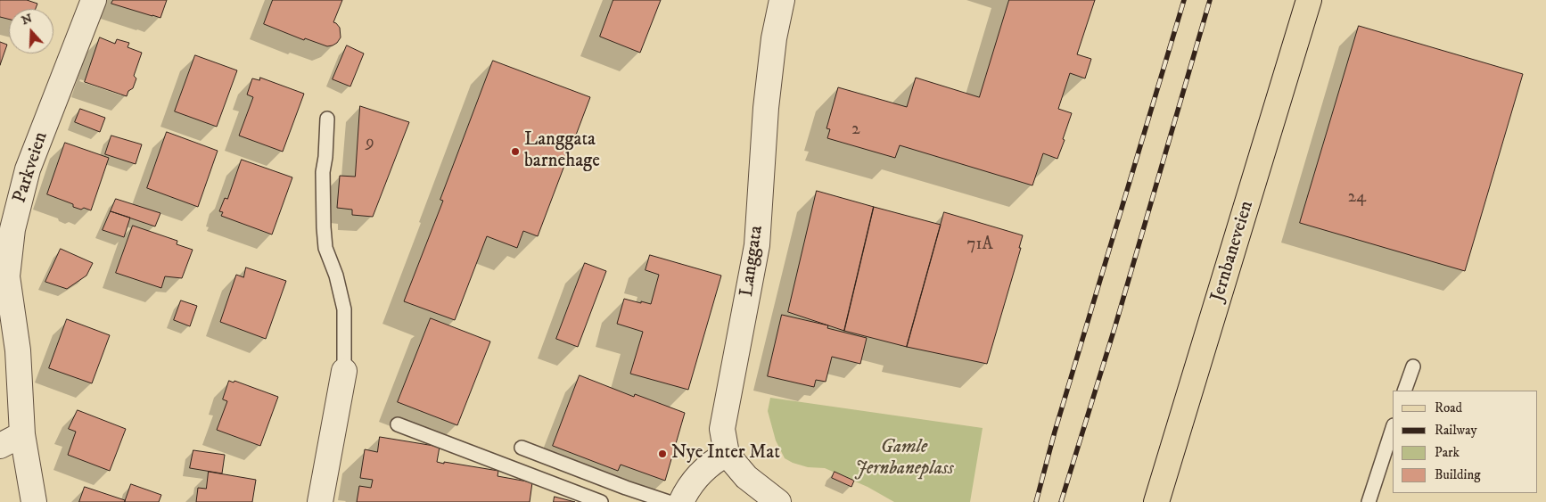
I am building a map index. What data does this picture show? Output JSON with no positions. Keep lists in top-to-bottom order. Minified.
{"streets":{"main road":["Jernbaneveien"],"street":["Parkveien","Langgata"]},"parks":["Gamle Jernbaneplass"],"places":["Langgata barnehage","Nye Inter Mat"],"house_numbers":["2","9","24","71A"],"legend":["Road","Railway","Park","Building"],"north":"top"}
